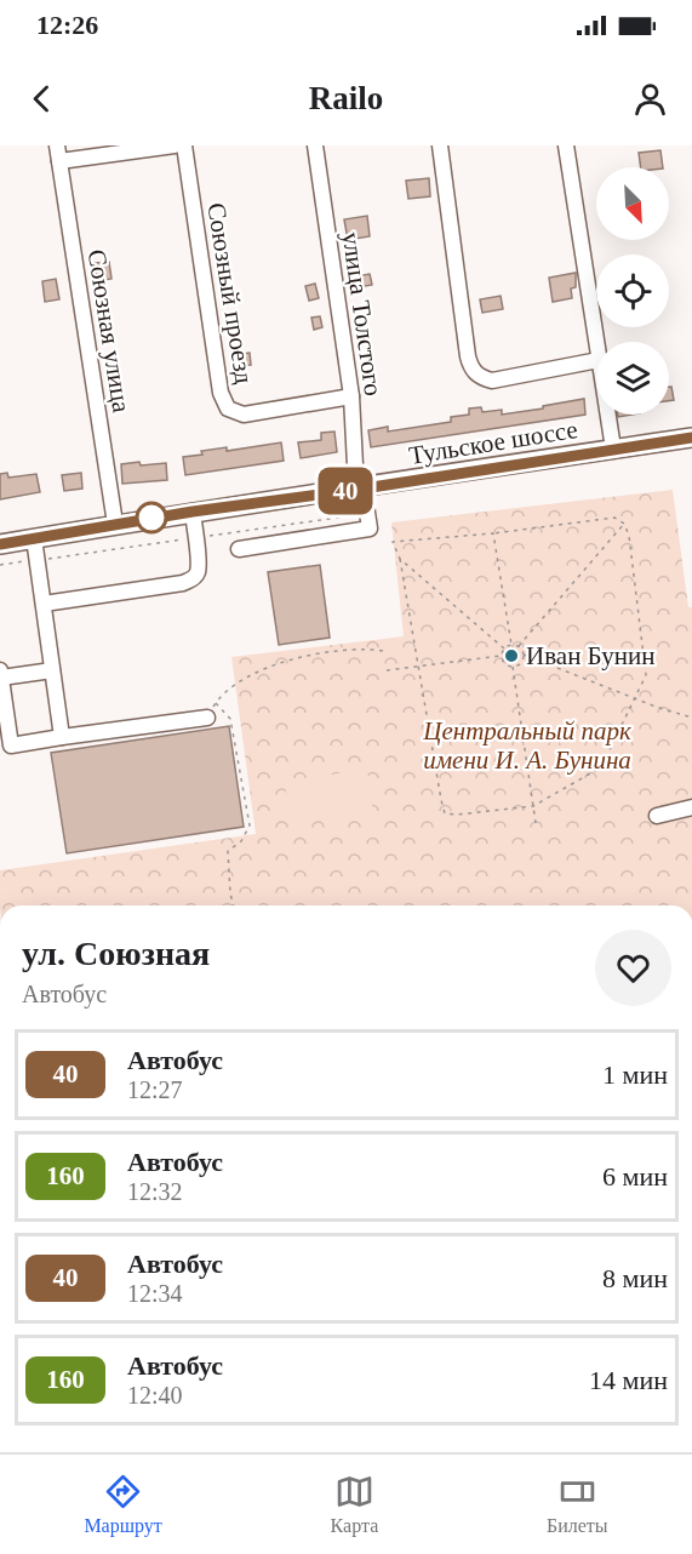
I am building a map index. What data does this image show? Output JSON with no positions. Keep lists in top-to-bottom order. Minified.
{"streets":{"main road":["Тульское шоссе"],"street":["Союзный проезд","улица Толстого","Союзная улица"]},"crossings":[["Союзный проезд","улица Толстого"],["улица Толстого","Тульское шоссе"],["Союзная улица","Тульское шоссе"]],"parks":["Центральный парк имени И. А. Бунина"],"places":["Иван Бунин"],"lines":["bus line 40"],"north":"bottom right","page":{"status":"12:26","header":"Railo","on_map":"40","heading":["ул. Союзная","Автобус"],"list":[{"mark":"40","name":"Автобус","note":"12:27","value":"1 мин"},{"mark":"160","name":"Автобус","note":"12:32","value":"6 мин"},{"mark":"40","name":"Автобус","note":"12:34","value":"8 мин"},{"mark":"160","name":"Автобус","note":"12:40","value":"14 мин"}],"tabs":["Маршрут","Карта","Билеты"]}}
